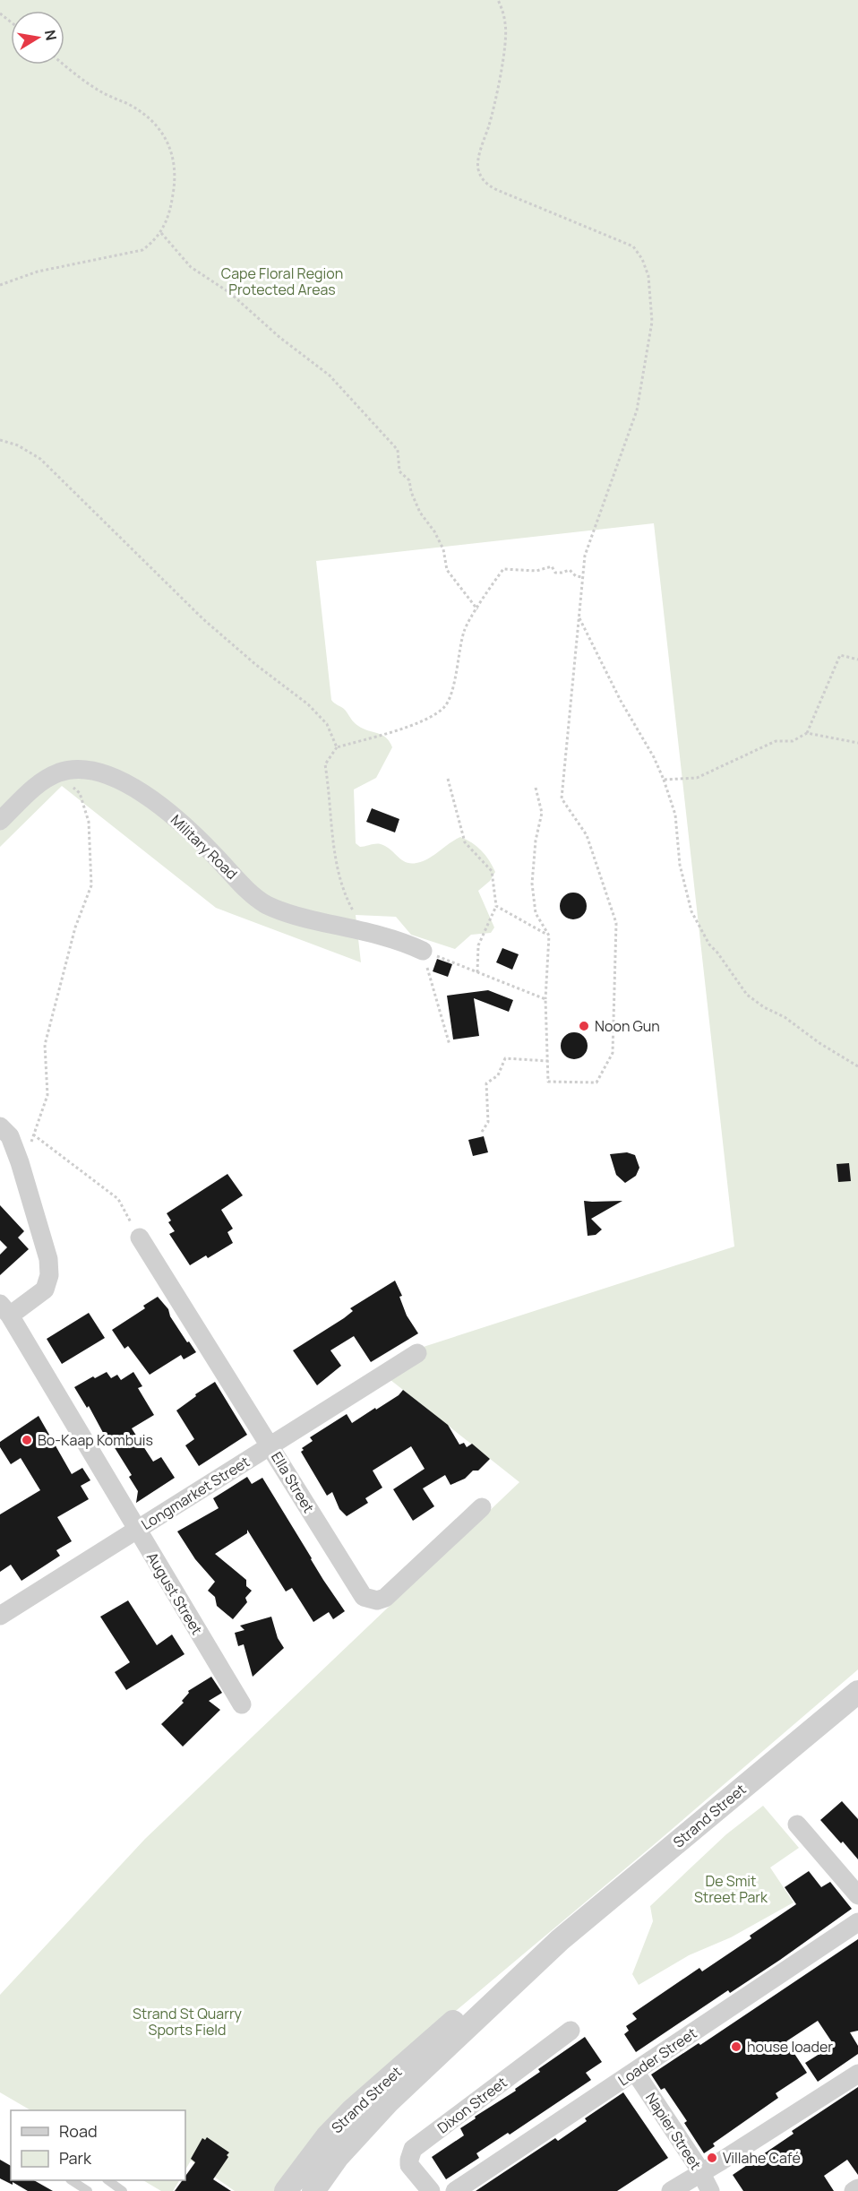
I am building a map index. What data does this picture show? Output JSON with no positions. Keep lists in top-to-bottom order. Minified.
{"streets":{"street":["Military Road","Ella Street","Longmarket Street","August Street","Strand Street","Loader Street","Dixon Street","Napier Street"]},"crossings":[["Ella Street","Longmarket Street"],["Longmarket Street","August Street"],["Loader Street","Napier Street"]],"parks":["Cape Floral Region Protected Areas","De Smit Street Park","Strand St Quarry Sports Field"],"places":["Noon Gun","Bo-Kaap Kombuis","house loader","Villahe Café"],"legend":["Road","Park"],"north":"right"}
